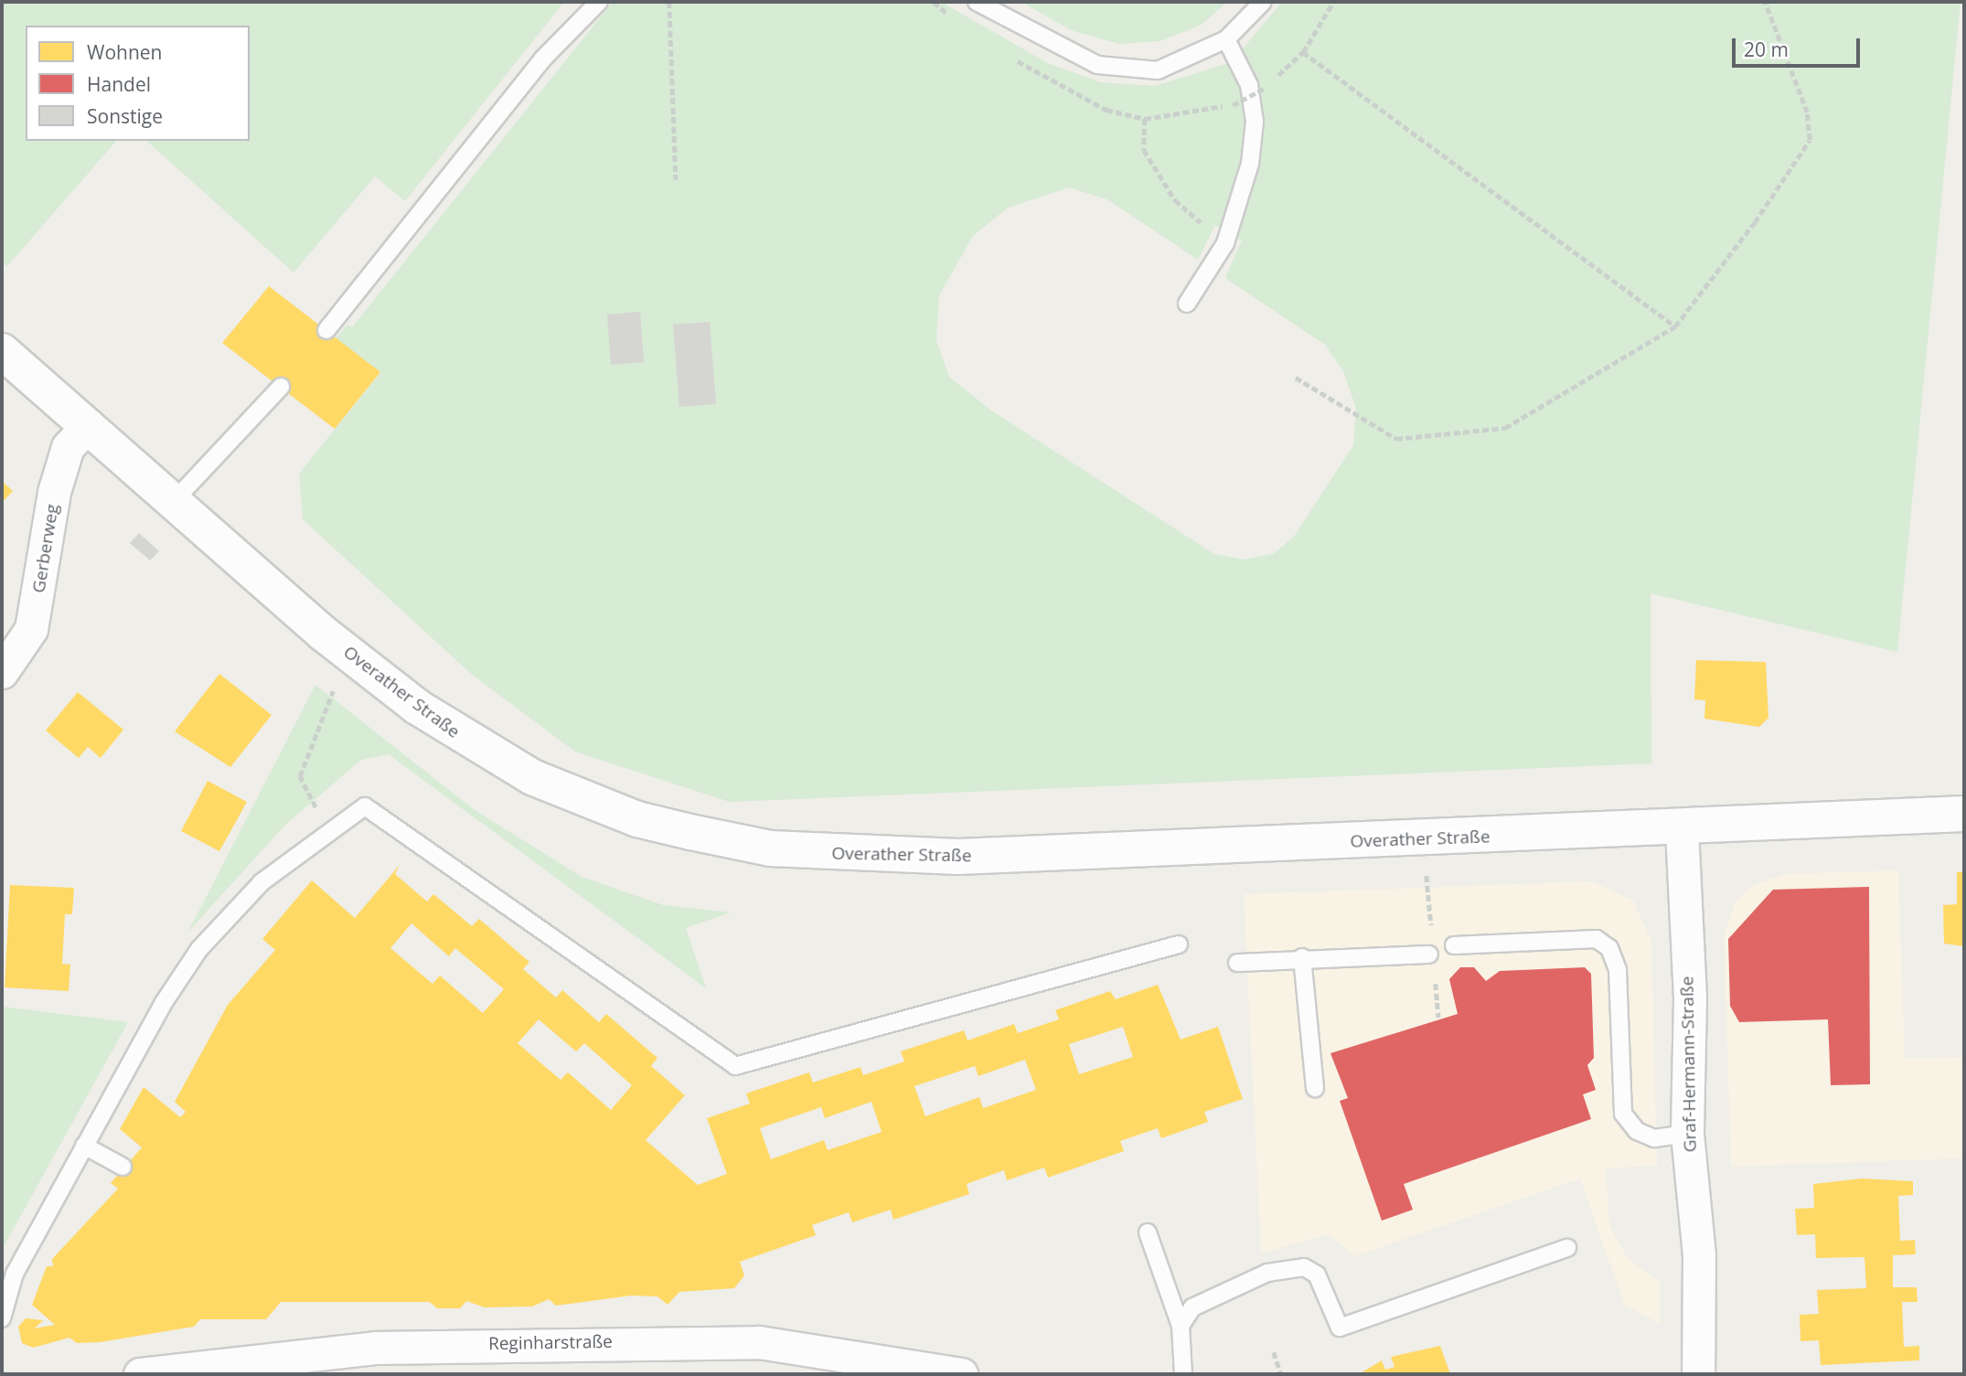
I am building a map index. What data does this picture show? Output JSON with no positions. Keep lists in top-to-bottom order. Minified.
{"streets":{"main road":["Overather Straße"],"street":["Gerberweg","Graf-Hermann-Straße","Reginharstraße"]},"crossings":[["Gerberweg","Overather Straße"],["Overather Straße","Graf-Hermann-Straße"]],"legend":["Wohnen","Handel","Sonstige"],"scale_bar":"20 m"}
